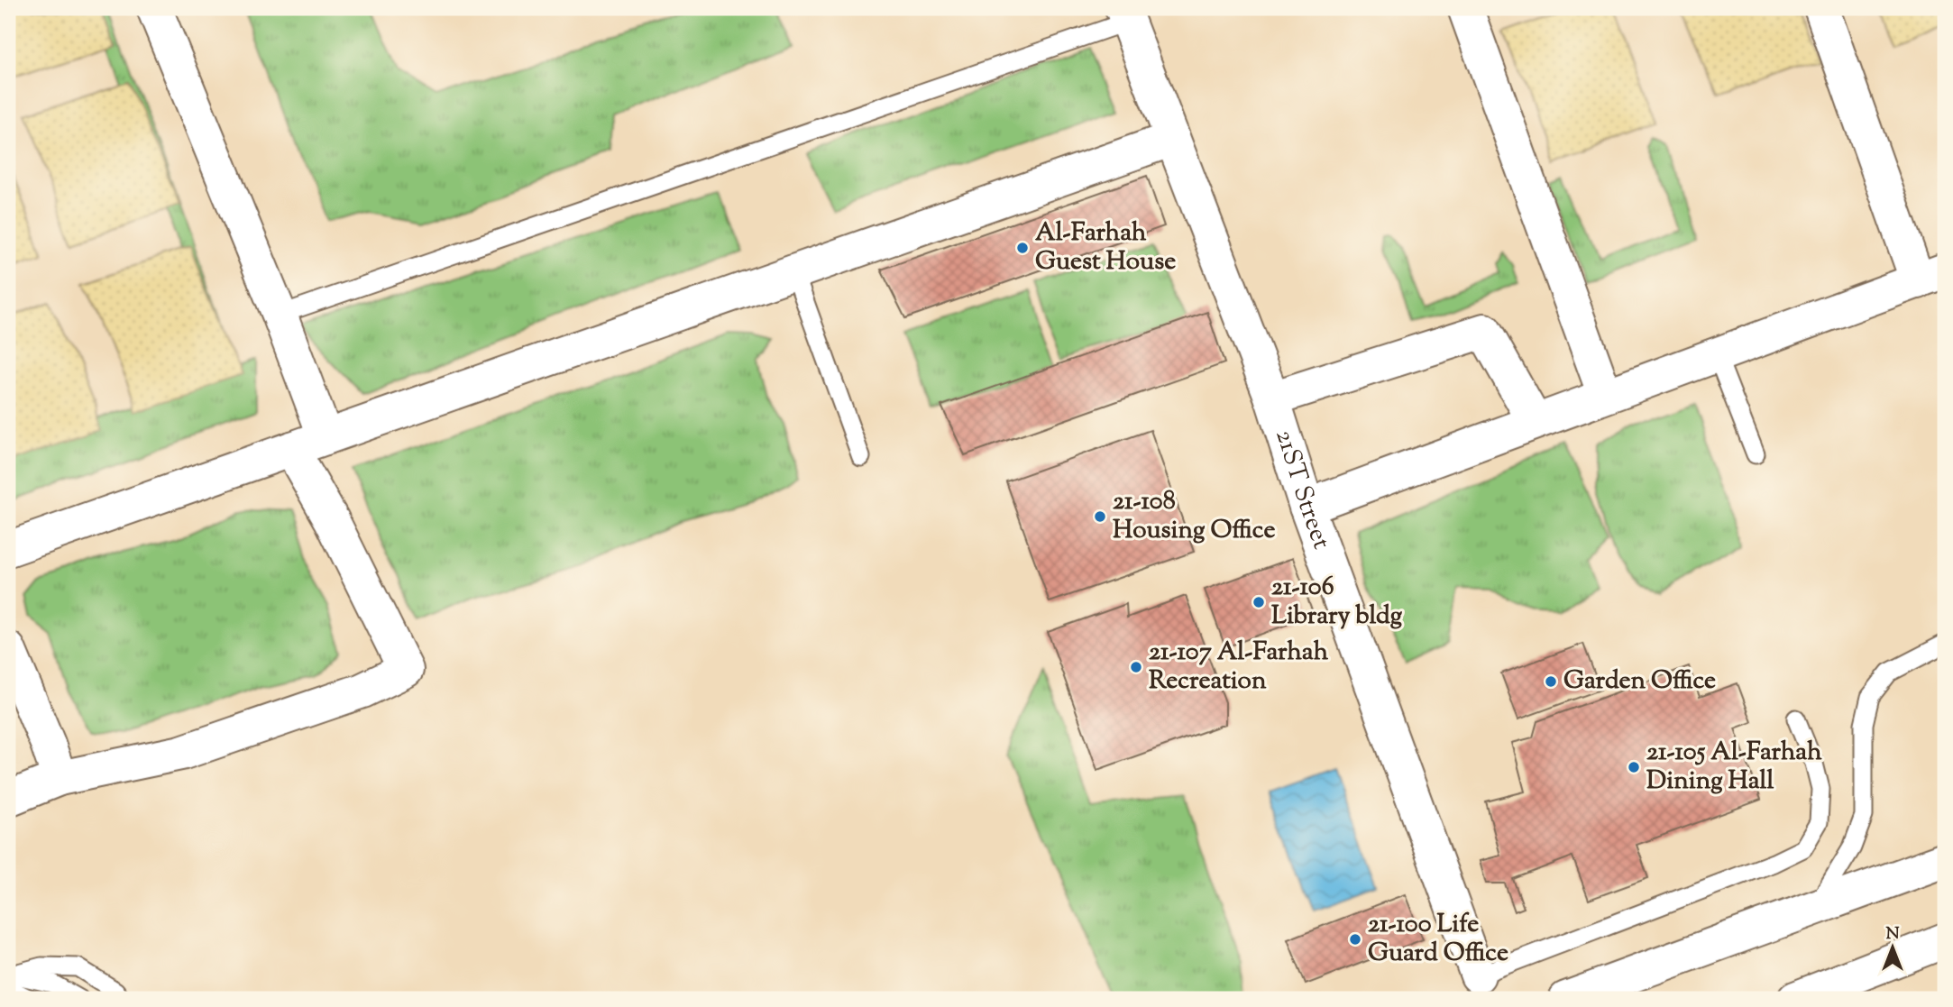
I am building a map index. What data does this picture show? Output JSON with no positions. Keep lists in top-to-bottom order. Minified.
{"streets":{"street":["21ST Street"]},"places":["Al-Farhah Guest House","21-108 Housing Office","21-106 Library bldg","21-107 Al-Farhah Recreation","Garden Office","21-105 Al-Farhah Dining Hall","21-100 Life Guard Office"],"north":"top"}
